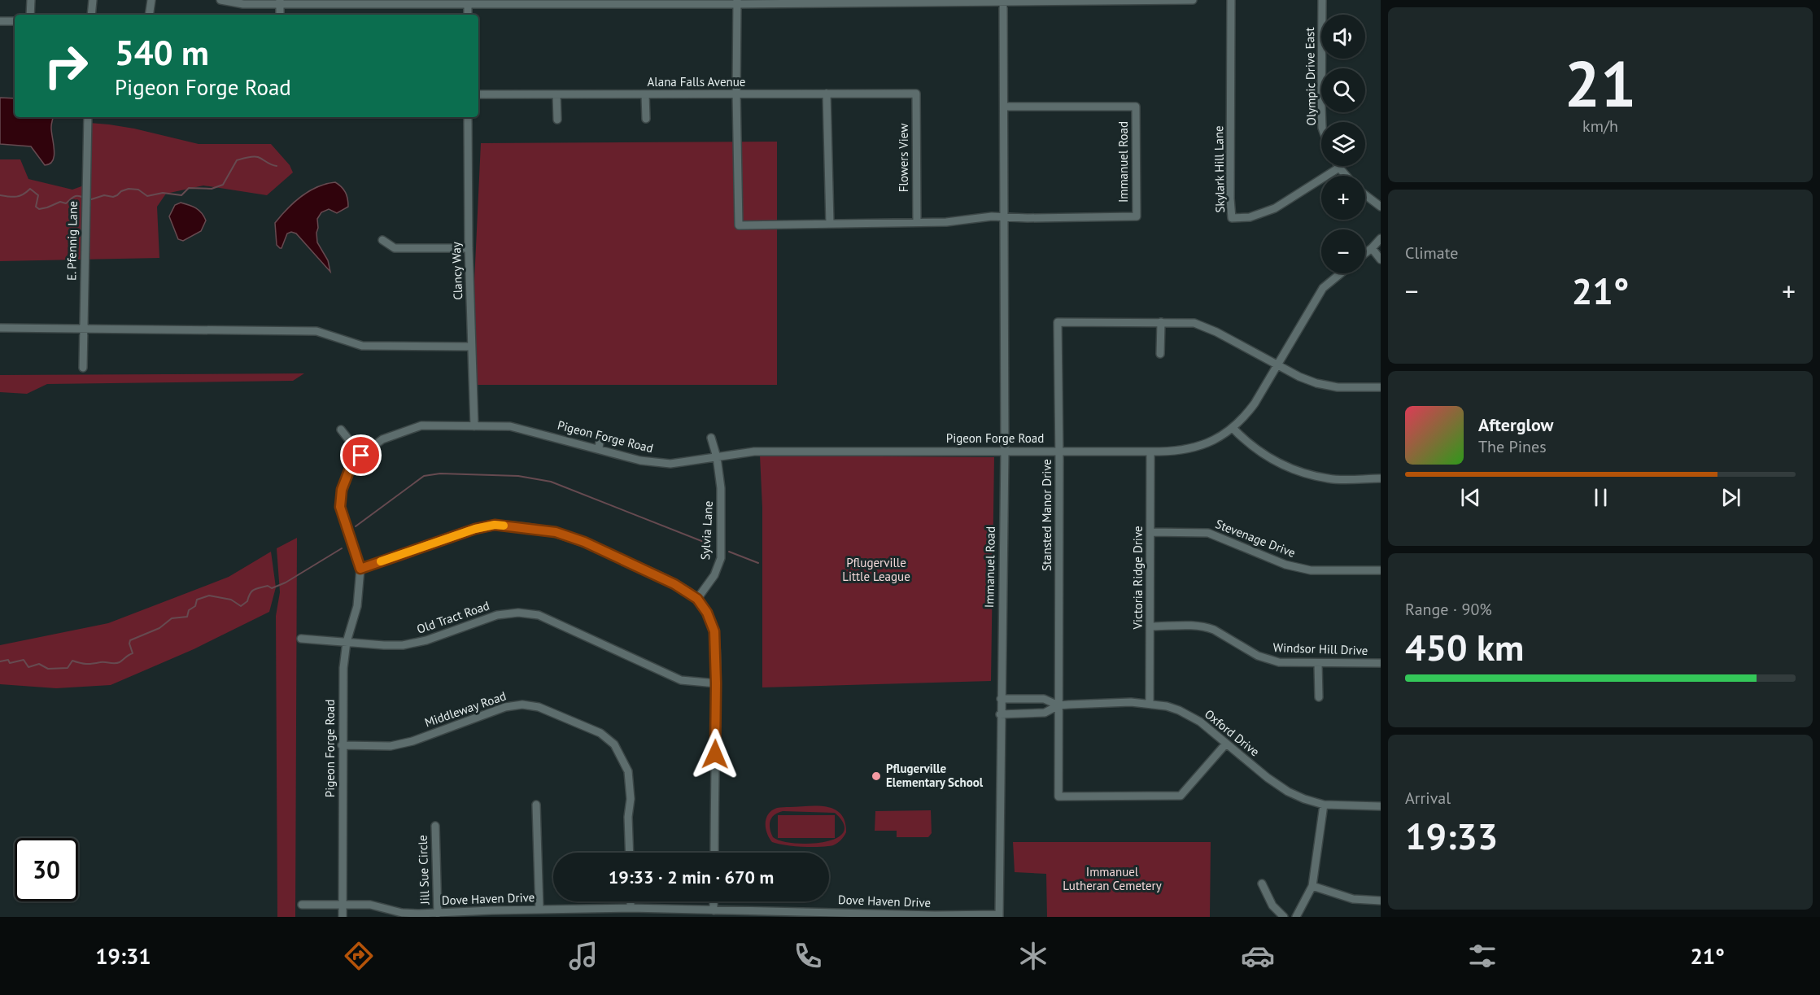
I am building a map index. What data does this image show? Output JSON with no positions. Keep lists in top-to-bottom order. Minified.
{"streets":{"street":["Olympic Drive East","Alana Falls Avenue","Flowers View","Immanuel Road","Skylark Hill Lane","E. Pfennig Lane","Clancy Way","Pigeon Forge Road","Stansted Manor Drive","Sylvia Lane","Stevenage Drive","Victoria Ridge Drive","Old Tract Road","Windsor Hill Drive","Middleway Road","Oxford Drive","Jill Sue Circle","Dove Haven Drive"]},"crossings":[["Alana Falls Avenue","Flowers View"],["Immanuel Road","Pigeon Forge Road"],["Immanuel Road","Dove Haven Drive"],["Clancy Way","Pigeon Forge Road"],["Pigeon Forge Road","Stansted Manor Drive"],["Pigeon Forge Road","Sylvia Lane"],["Pigeon Forge Road","Victoria Ridge Drive"],["Pigeon Forge Road","Old Tract Road"],["Pigeon Forge Road","Middleway Road"],["Pigeon Forge Road","Dove Haven Drive"],["Stansted Manor Drive","Oxford Drive"],["Stevenage Drive","Victoria Ridge Drive"],["Victoria Ridge Drive","Windsor Hill Drive"],["Victoria Ridge Drive","Oxford Drive"],["Jill Sue Circle","Dove Haven Drive"]],"parks":["Pflugerville Little League","Immanuel Lutheran Cemetery"],"places":["Pflugerville Elementary School"],"page":{"tile":[["21","km/h"],"Climate",["Range · 90%","450 km"],["Arrival","19:33"]],"map_buttons":["+","−"],"turn":["540 m","Pigeon Forge Road"],"heat":["−","21°","+"],"song":["Afterglow","The Pines"],"limit":"30","trip":"19:33 · 2 min · 670 m","tabs":["19:31","21°"]}}
